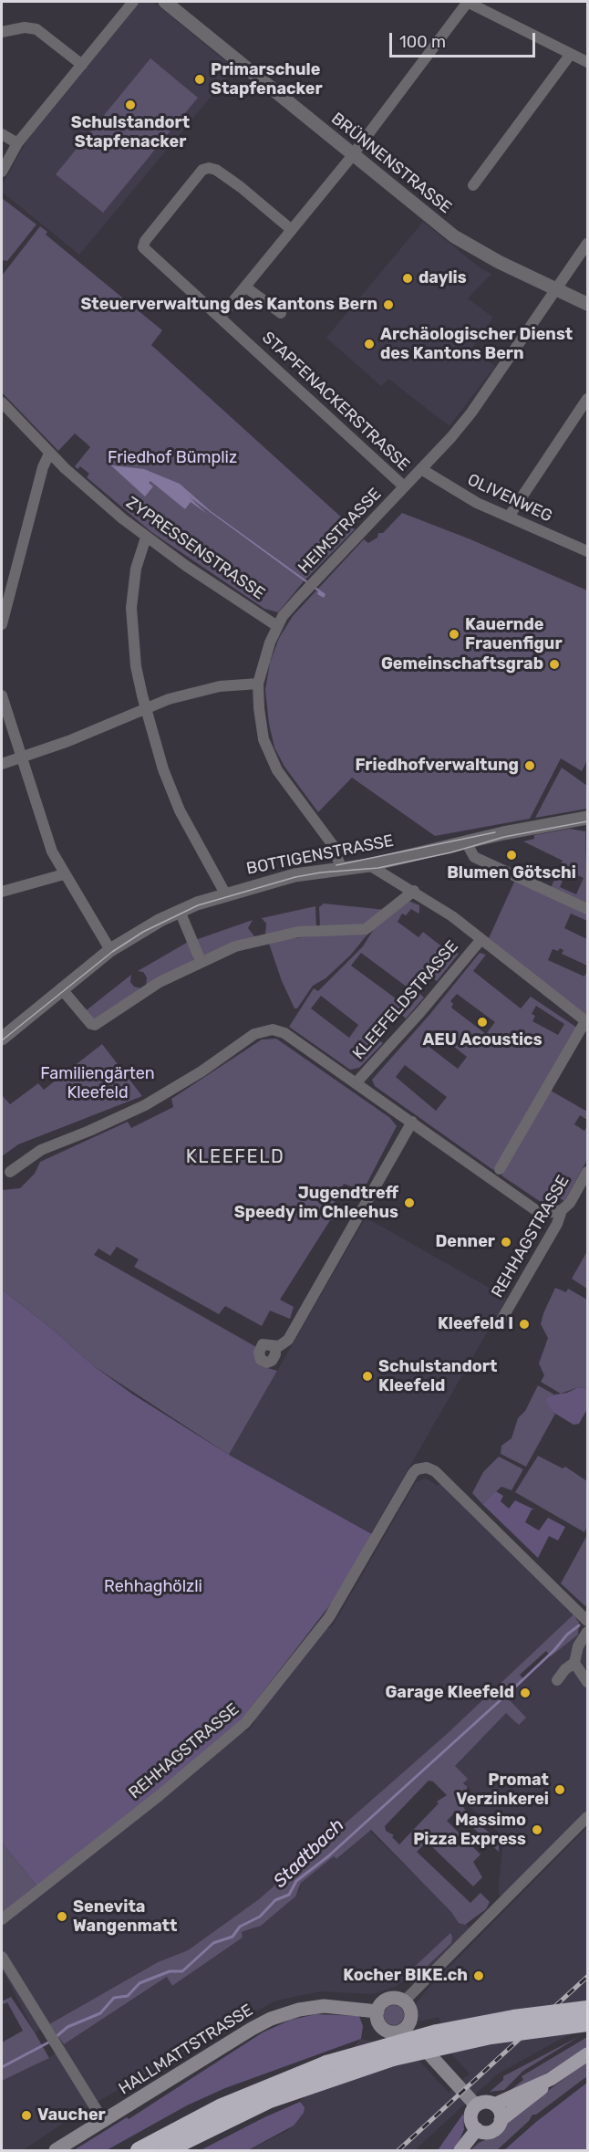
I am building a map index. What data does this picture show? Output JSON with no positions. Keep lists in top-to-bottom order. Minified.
{"streets":{"main road":["HALLMATTSTRASSE"],"street":["BRÜNNENSTRASSE","STAPFENACKERSTRASSE","OLIVENWEG","HEIMSTRASSE","ZYPRESSENSTRASSE","BOTTIGENSTRASSE","KLEEFELDSTRASSE","REHHAGSTRASSE"]},"crossings":[["BRÜNNENSTRASSE","HEIMSTRASSE"],["STAPFENACKERSTRASSE","HEIMSTRASSE"],["OLIVENWEG","HEIMSTRASSE"],["HEIMSTRASSE","ZYPRESSENSTRASSE"],["HEIMSTRASSE","BOTTIGENSTRASSE"]],"districts":["KLEEFELD"],"water":["Stadtbach"],"parks":["Friedhof Bümpliz","Familiengärten Kleefeld","Rehhaghölzli"],"places":["Primarschule Stapfenacker","Schulstandort Stapfenacker","daylis","Steuerverwaltung des Kantons Bern","Archäologischer Dienst des Kantons Bern","Kauernde Frauenfigur","Gemeinschaftsgrab","Friedhofverwaltung","Blumen Götschi","AEU Acoustics","Jugendtreff Speedy im Chleehus","Denner","Kleefeld I","Schulstandort Kleefeld","Garage Kleefeld","Promat Verzinkerei","Massimo Pizza Express","Senevita Wangenmatt","Kocher BIKE.ch","Vaucher"],"scale_bar":"100 m"}
